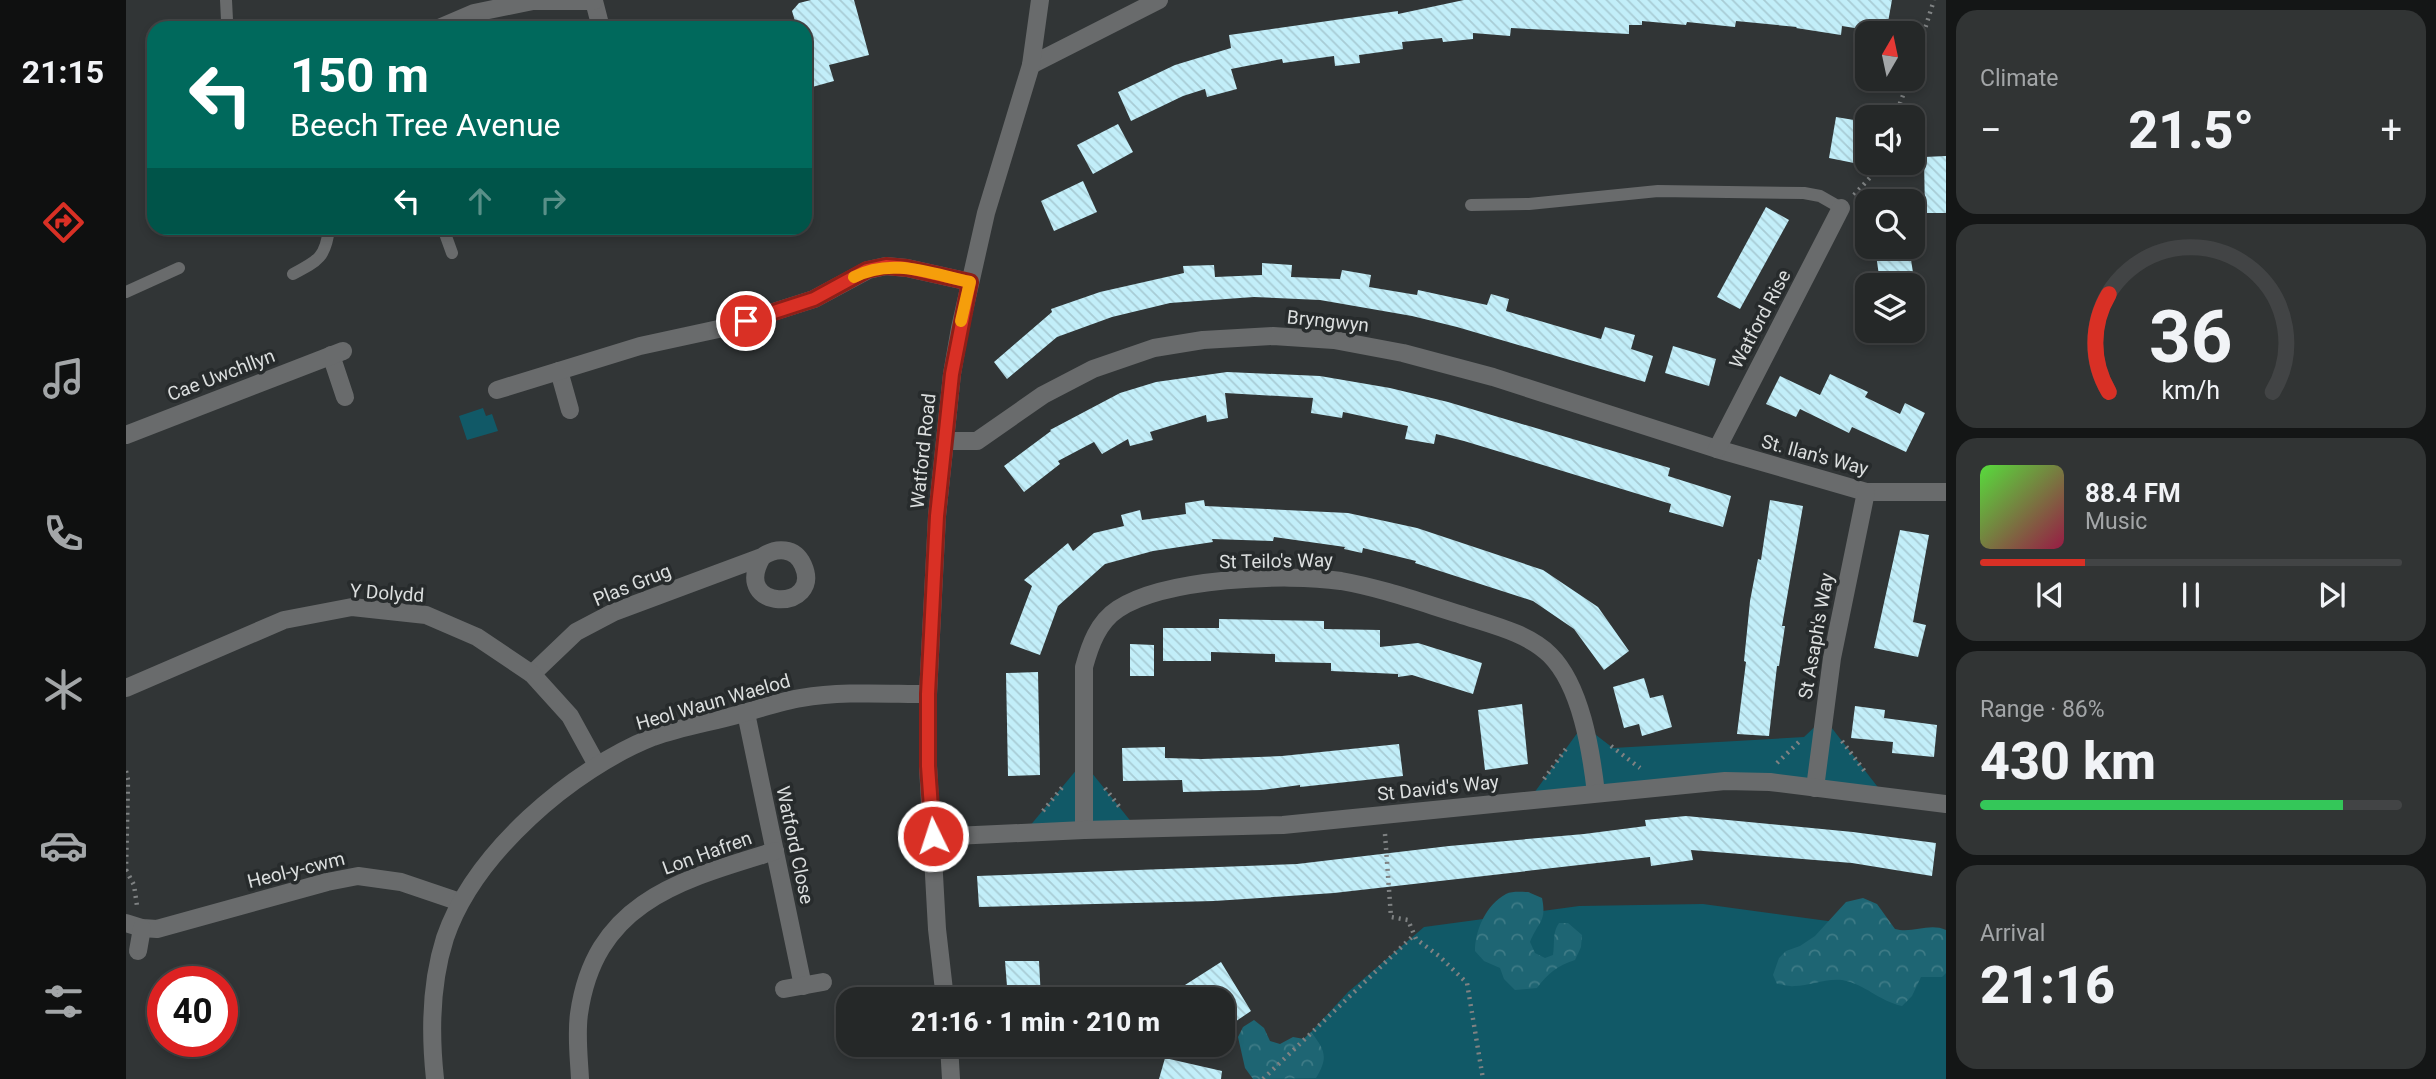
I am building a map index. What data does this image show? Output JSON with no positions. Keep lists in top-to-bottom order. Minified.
{"streets":{"street":["Watford Rise","Bryngwyn","Cae Uwchllyn","Watford Road","St. Ilan's Way","St Teilo's Way","Plas Grug","Y Dolydd","St Asaph's Way","Heol Waun Waelod","St David's Way","Watford Close","Lon Hafren","Heol-y-cwm"]},"crossings":[["Watford Rise","Bryngwyn"],["Watford Rise","St. Ilan's Way"],["Bryngwyn","Watford Road"],["Bryngwyn","St. Ilan's Way"],["Watford Road","Heol Waun Waelod"],["Watford Road","St David's Way"],["St. Ilan's Way","St Asaph's Way"],["St Teilo's Way","St David's Way"],["Plas Grug","Y Dolydd"],["Y Dolydd","Heol Waun Waelod"],["St Asaph's Way","St David's Way"],["Heol Waun Waelod","Watford Close"],["Heol Waun Waelod","Heol-y-cwm"],["Watford Close","Lon Hafren"]],"north":"top","page":{"tabs":"21:15","tile":["Climate",["Range · 86%","430 km"],["Arrival","21:16"]],"turn":["150 m","Beech Tree Avenue"],"heat":["−","21.5°","+"],"song":["88.4 FM","Music"],"limit":"40","trip":"21:16 · 1 min · 210 m","gauge":["36","km/h"]}}
